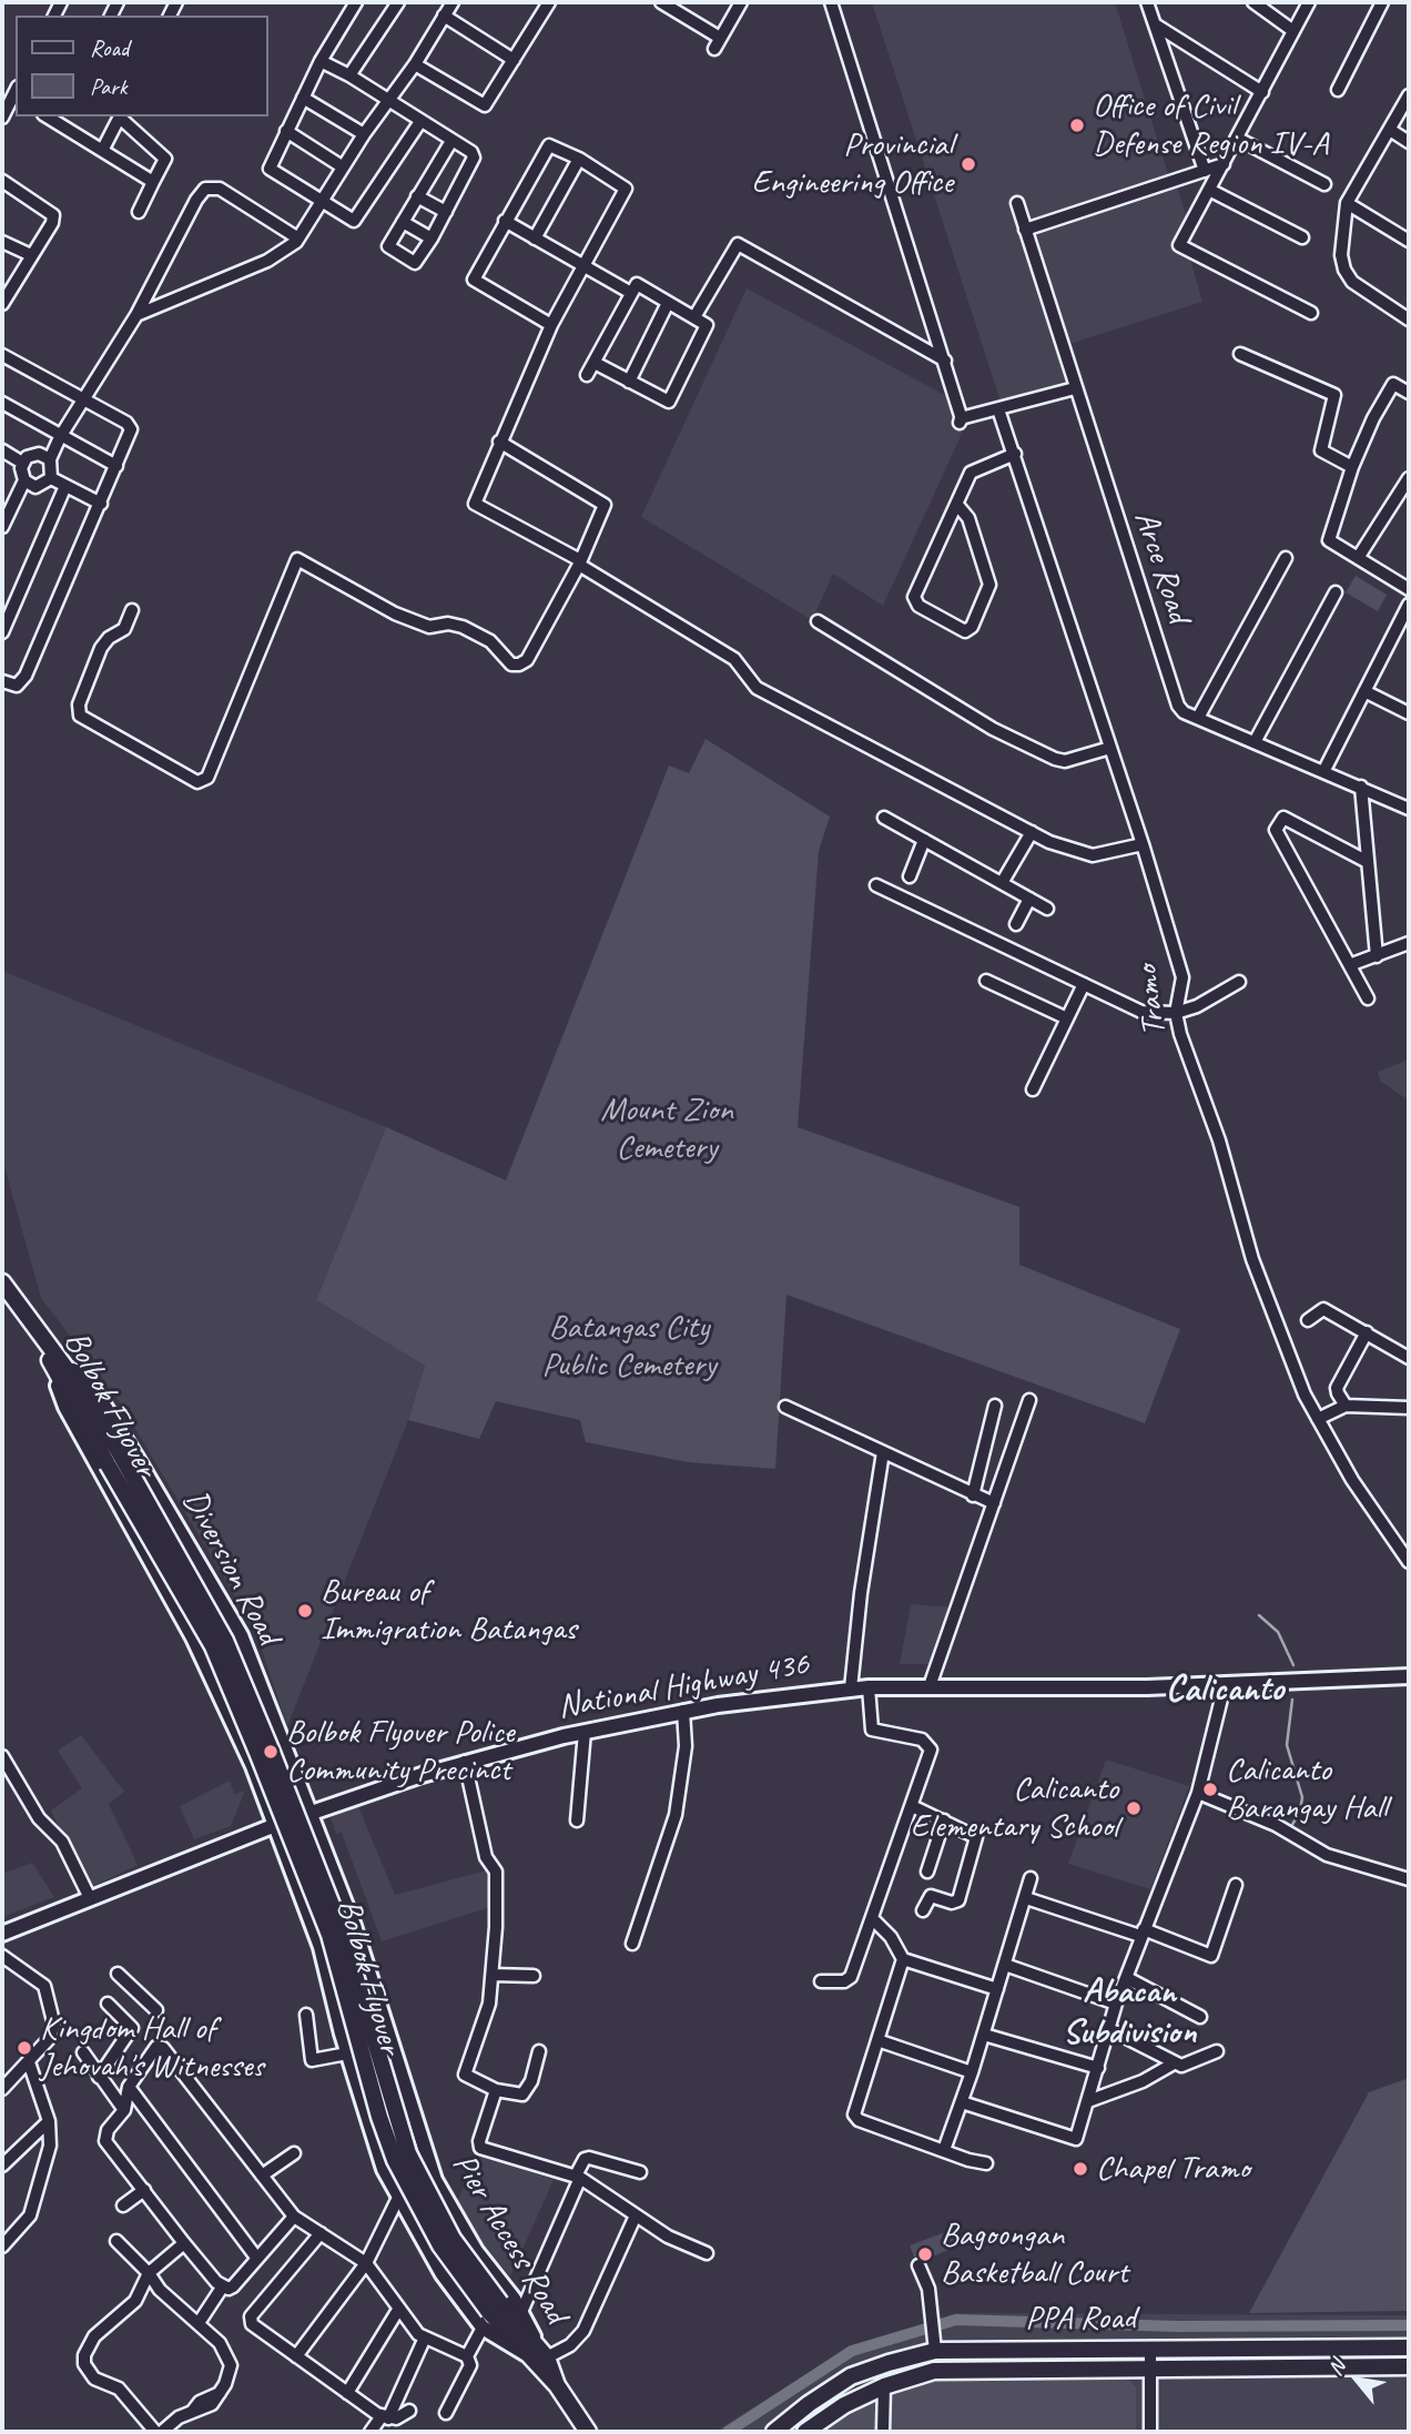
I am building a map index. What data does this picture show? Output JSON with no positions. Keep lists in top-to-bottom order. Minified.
{"streets":{"highway":["Bolbok Flyover","Diversion Road","Pier Access Road","PPA Road"],"main road":["National Highway 436"],"street":["Arce Road","Tramo"]},"crossings":[["Bolbok Flyover","Diversion Road"],["Bolbok Flyover","Pier Access Road"],["Diversion Road","National Highway 436"],["Diversion Road","Pier Access Road"],["National Highway 436","Pier Access Road"]],"districts":["Calicanto","Abacan Subdivision"],"parks":["Mount Zion Cemetery","Batangas City Public Cemetery"],"places":["Office of Civil Defense Region IV-A","Provincial Engineering Office","Bureau of Immigration Batangas","Bolbok Flyover Police Community Precinct","Calicanto Barangay Hall","Calicanto Elementary School","Kingdom Hall of Jehovah's Witnesses","Chapel Tramo","Bagoongan Basketball Court"],"legend":["Road","Park"],"north":"top left"}
